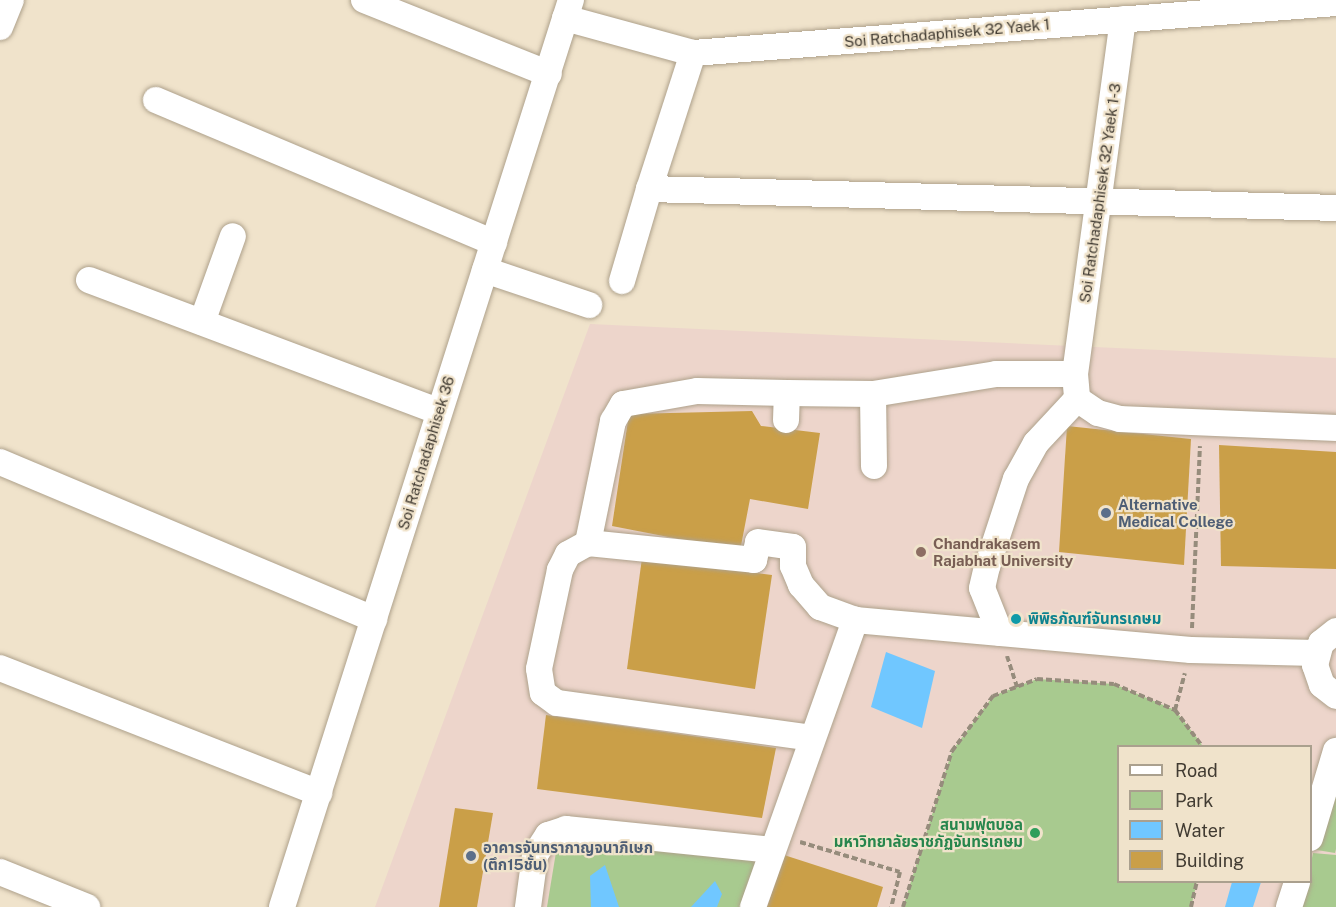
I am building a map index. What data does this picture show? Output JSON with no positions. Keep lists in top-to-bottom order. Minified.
{"streets":{"street":["Soi Ratchadaphisek 32 Yaek 1","Soi Ratchadaphisek 32 Yaek 1-3","Soi Ratchadaphisek 36"]},"crossings":[["Soi Ratchadaphisek 32 Yaek 1","Soi Ratchadaphisek 32 Yaek 1-3"],["Soi Ratchadaphisek 32 Yaek 1","Soi Ratchadaphisek 36"]],"places":["Alternative Medical College","Chandrakasem Rajabhat University","พิพิธภัณฑ์จันทรเกษม","สนามฟุตบอล มหาวิทยาลัยราชภัฏจันทรเกษม","อาคารจันทรากาญจนาภิเษก (ตึก15ชั้น)"],"legend":["Road","Park","Water","Building"]}
